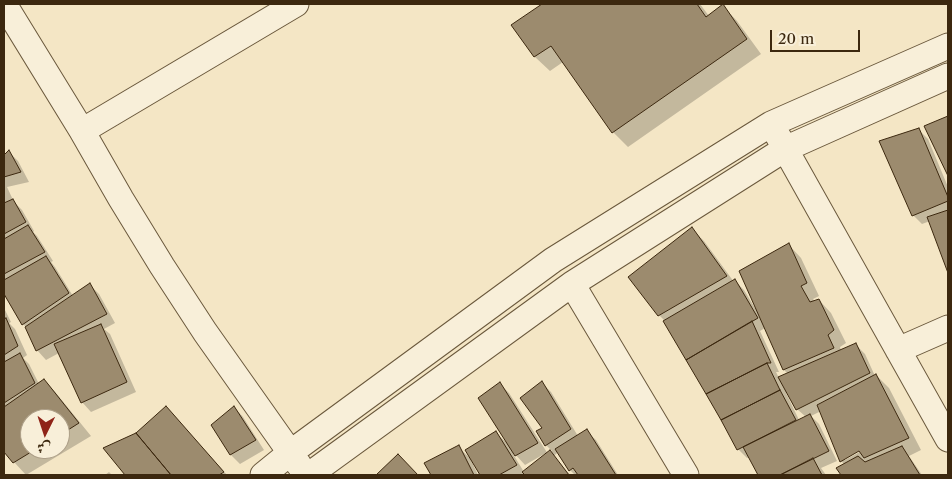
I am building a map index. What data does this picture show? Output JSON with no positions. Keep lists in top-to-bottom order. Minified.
{"scale_bar":"20 m","north":"bottom"}
